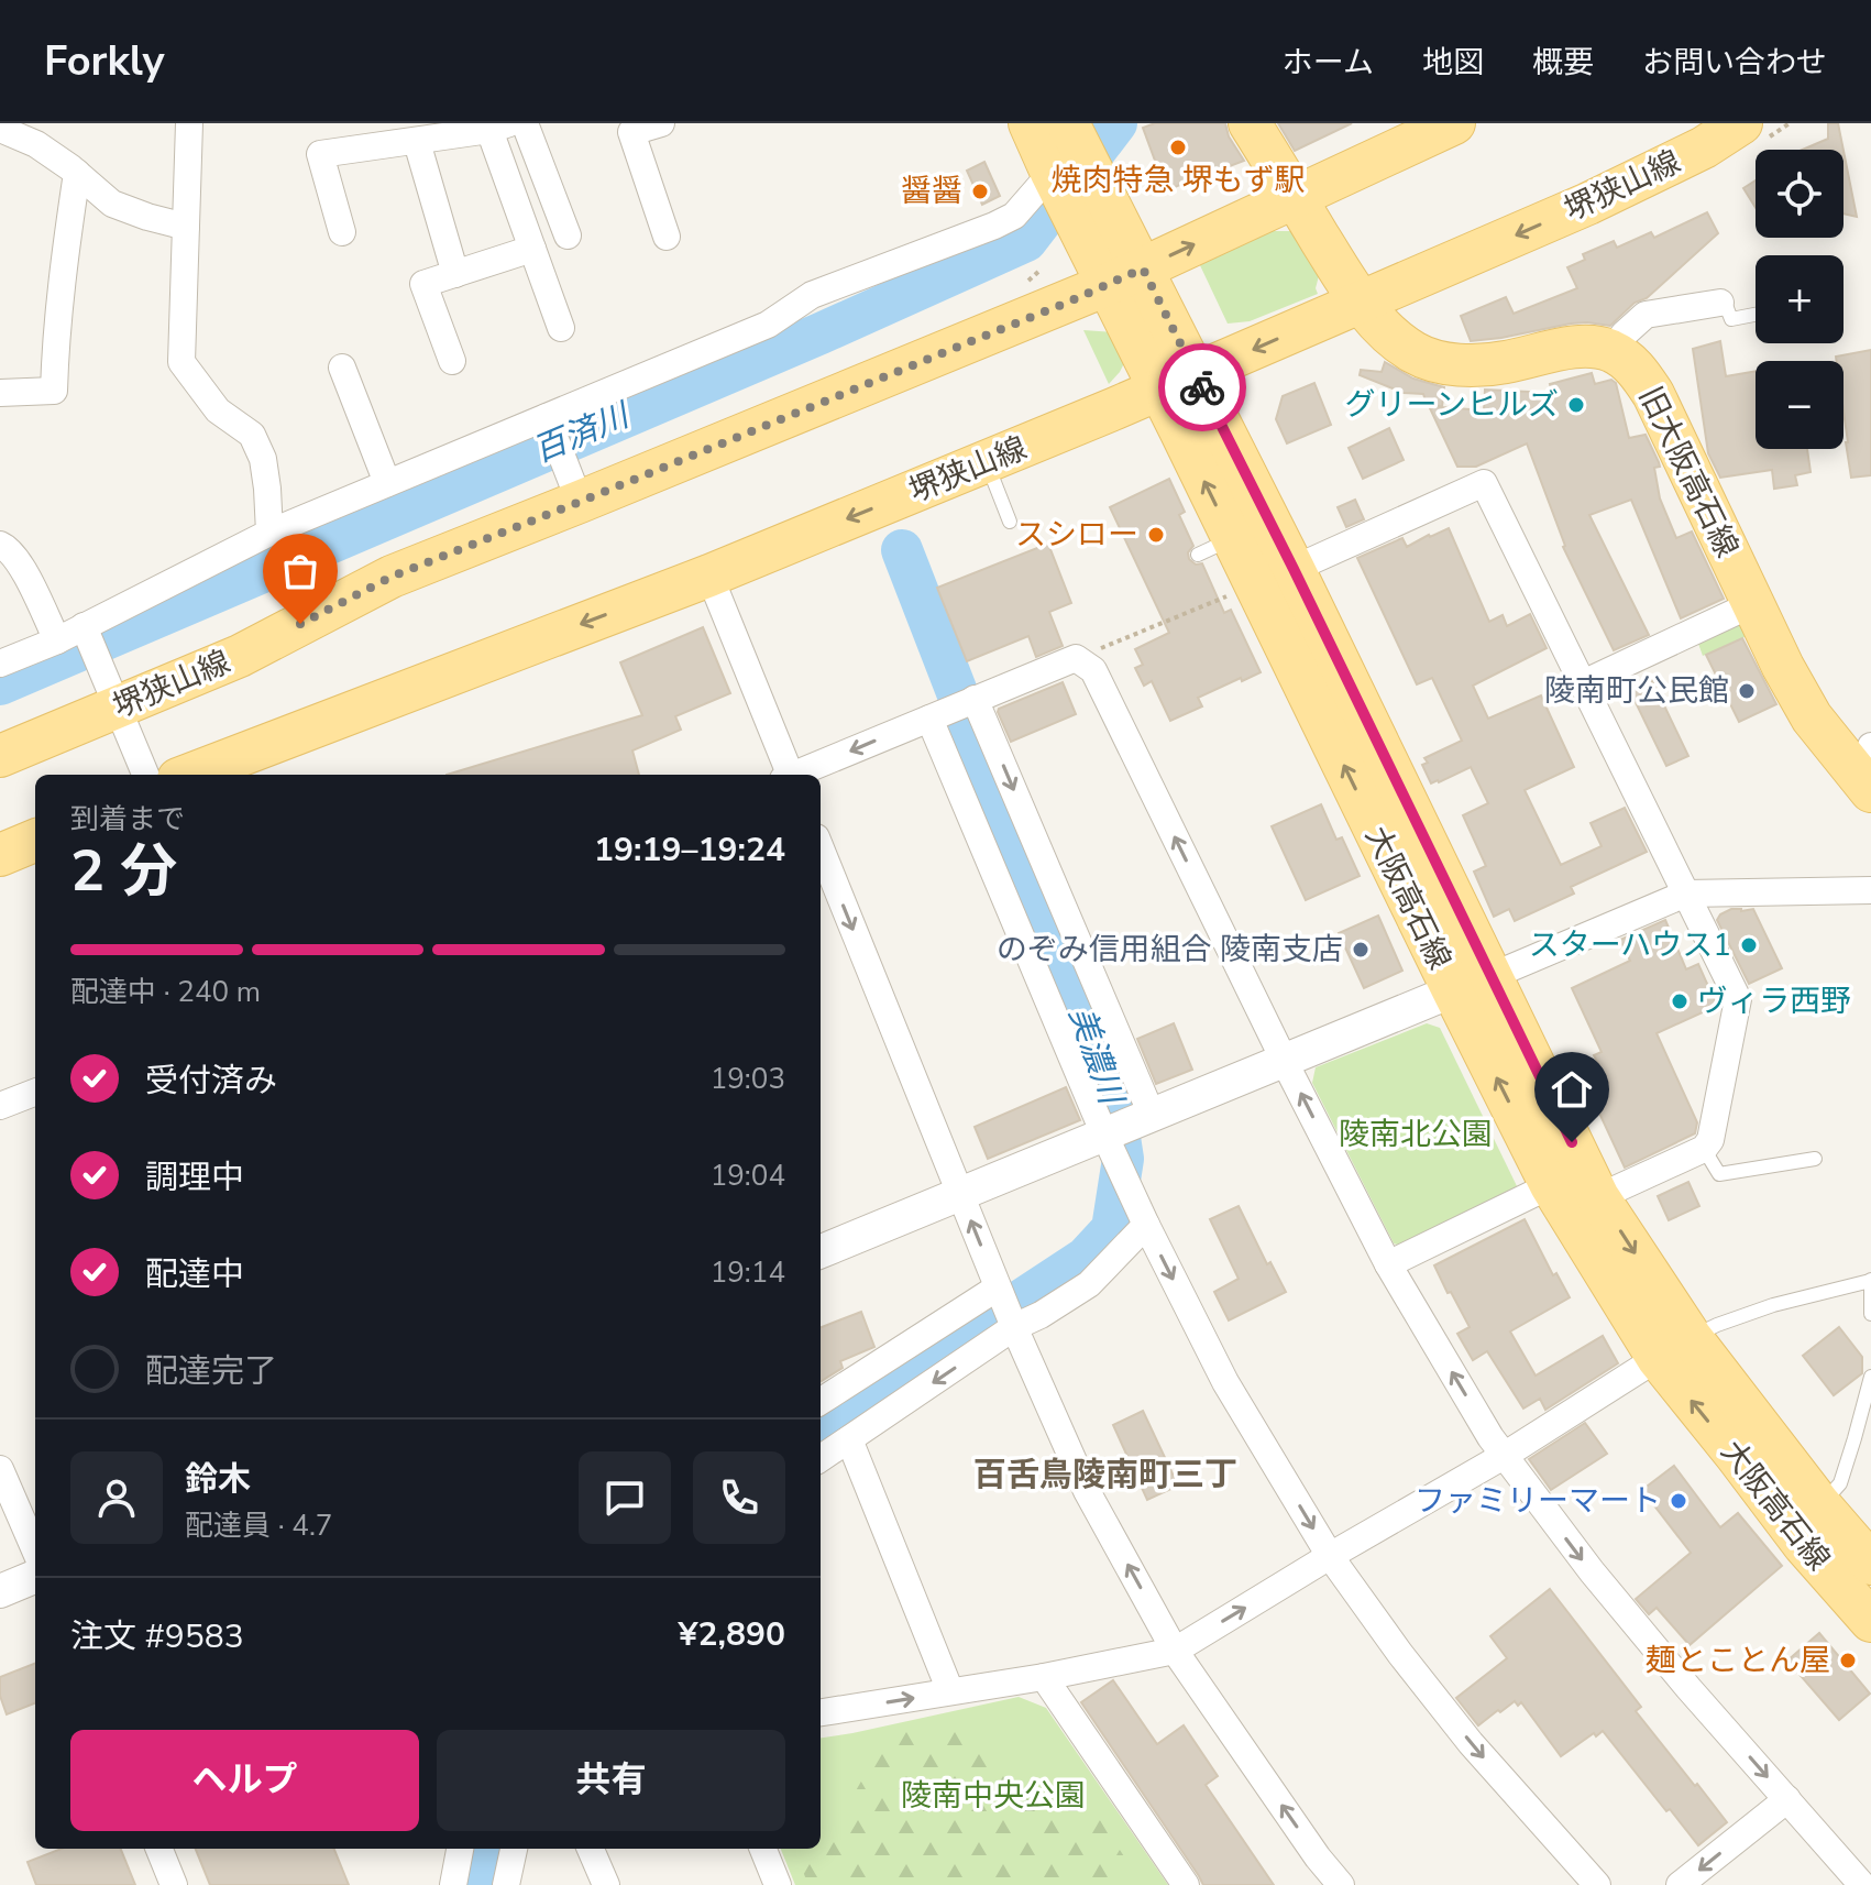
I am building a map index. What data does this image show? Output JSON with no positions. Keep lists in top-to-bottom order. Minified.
{"streets":{"main road":["堺狭山線","旧大阪高石線","大阪高石線"]},"crossings":[["堺狭山線","大阪高石線"]],"districts":["百舌鳥陵南町三丁"],"water":["百済川","美濃川"],"parks":["陵南北公園","陵南中央公園"],"places":["焼肉特急 堺もず駅","醤醤","グリーンヒルズ","スシロー","陵南町公民館","スターハウス1","のぞみ信用組合 陵南支店","ヴィラ西野","ファミリーマート","麺とことん屋"],"page":{"header":"Forkly","nav":["ホーム","地図","概要","お問い合わせ"],"map_buttons":["+","−"],"heading":["2 分","到着まで","19:19–19:24"],"panel":["鈴木","配達員 · 4.7","注文 #9583","¥2,890"],"bar":"配達中 · 240 m","list":[["受付済み","19:03"],["調理中","19:04"],["配達中","19:14"],"配達完了"],"buttons":["ヘルプ","共有"]}}
